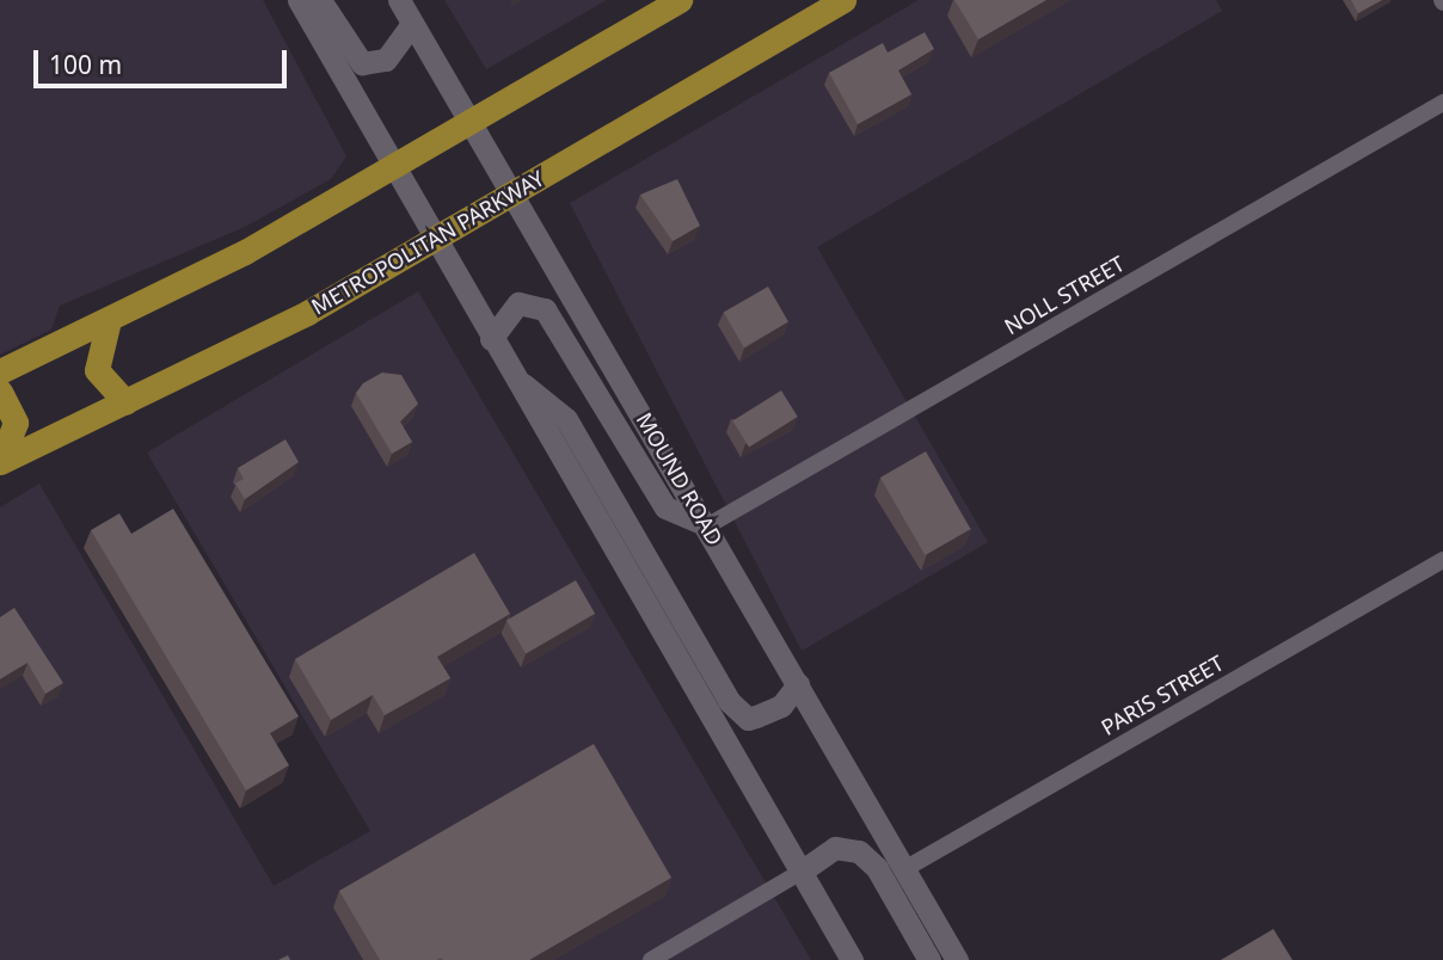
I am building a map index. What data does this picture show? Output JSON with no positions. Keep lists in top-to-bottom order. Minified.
{"streets":{"main road":["METROPOLITAN PARKWAY","MOUND ROAD"],"street":["NOLL STREET","PARIS STREET"]},"crossings":[["METROPOLITAN PARKWAY","MOUND ROAD"],["NOLL STREET","MOUND ROAD"],["MOUND ROAD","PARIS STREET"]],"scale_bar":"100 m"}
